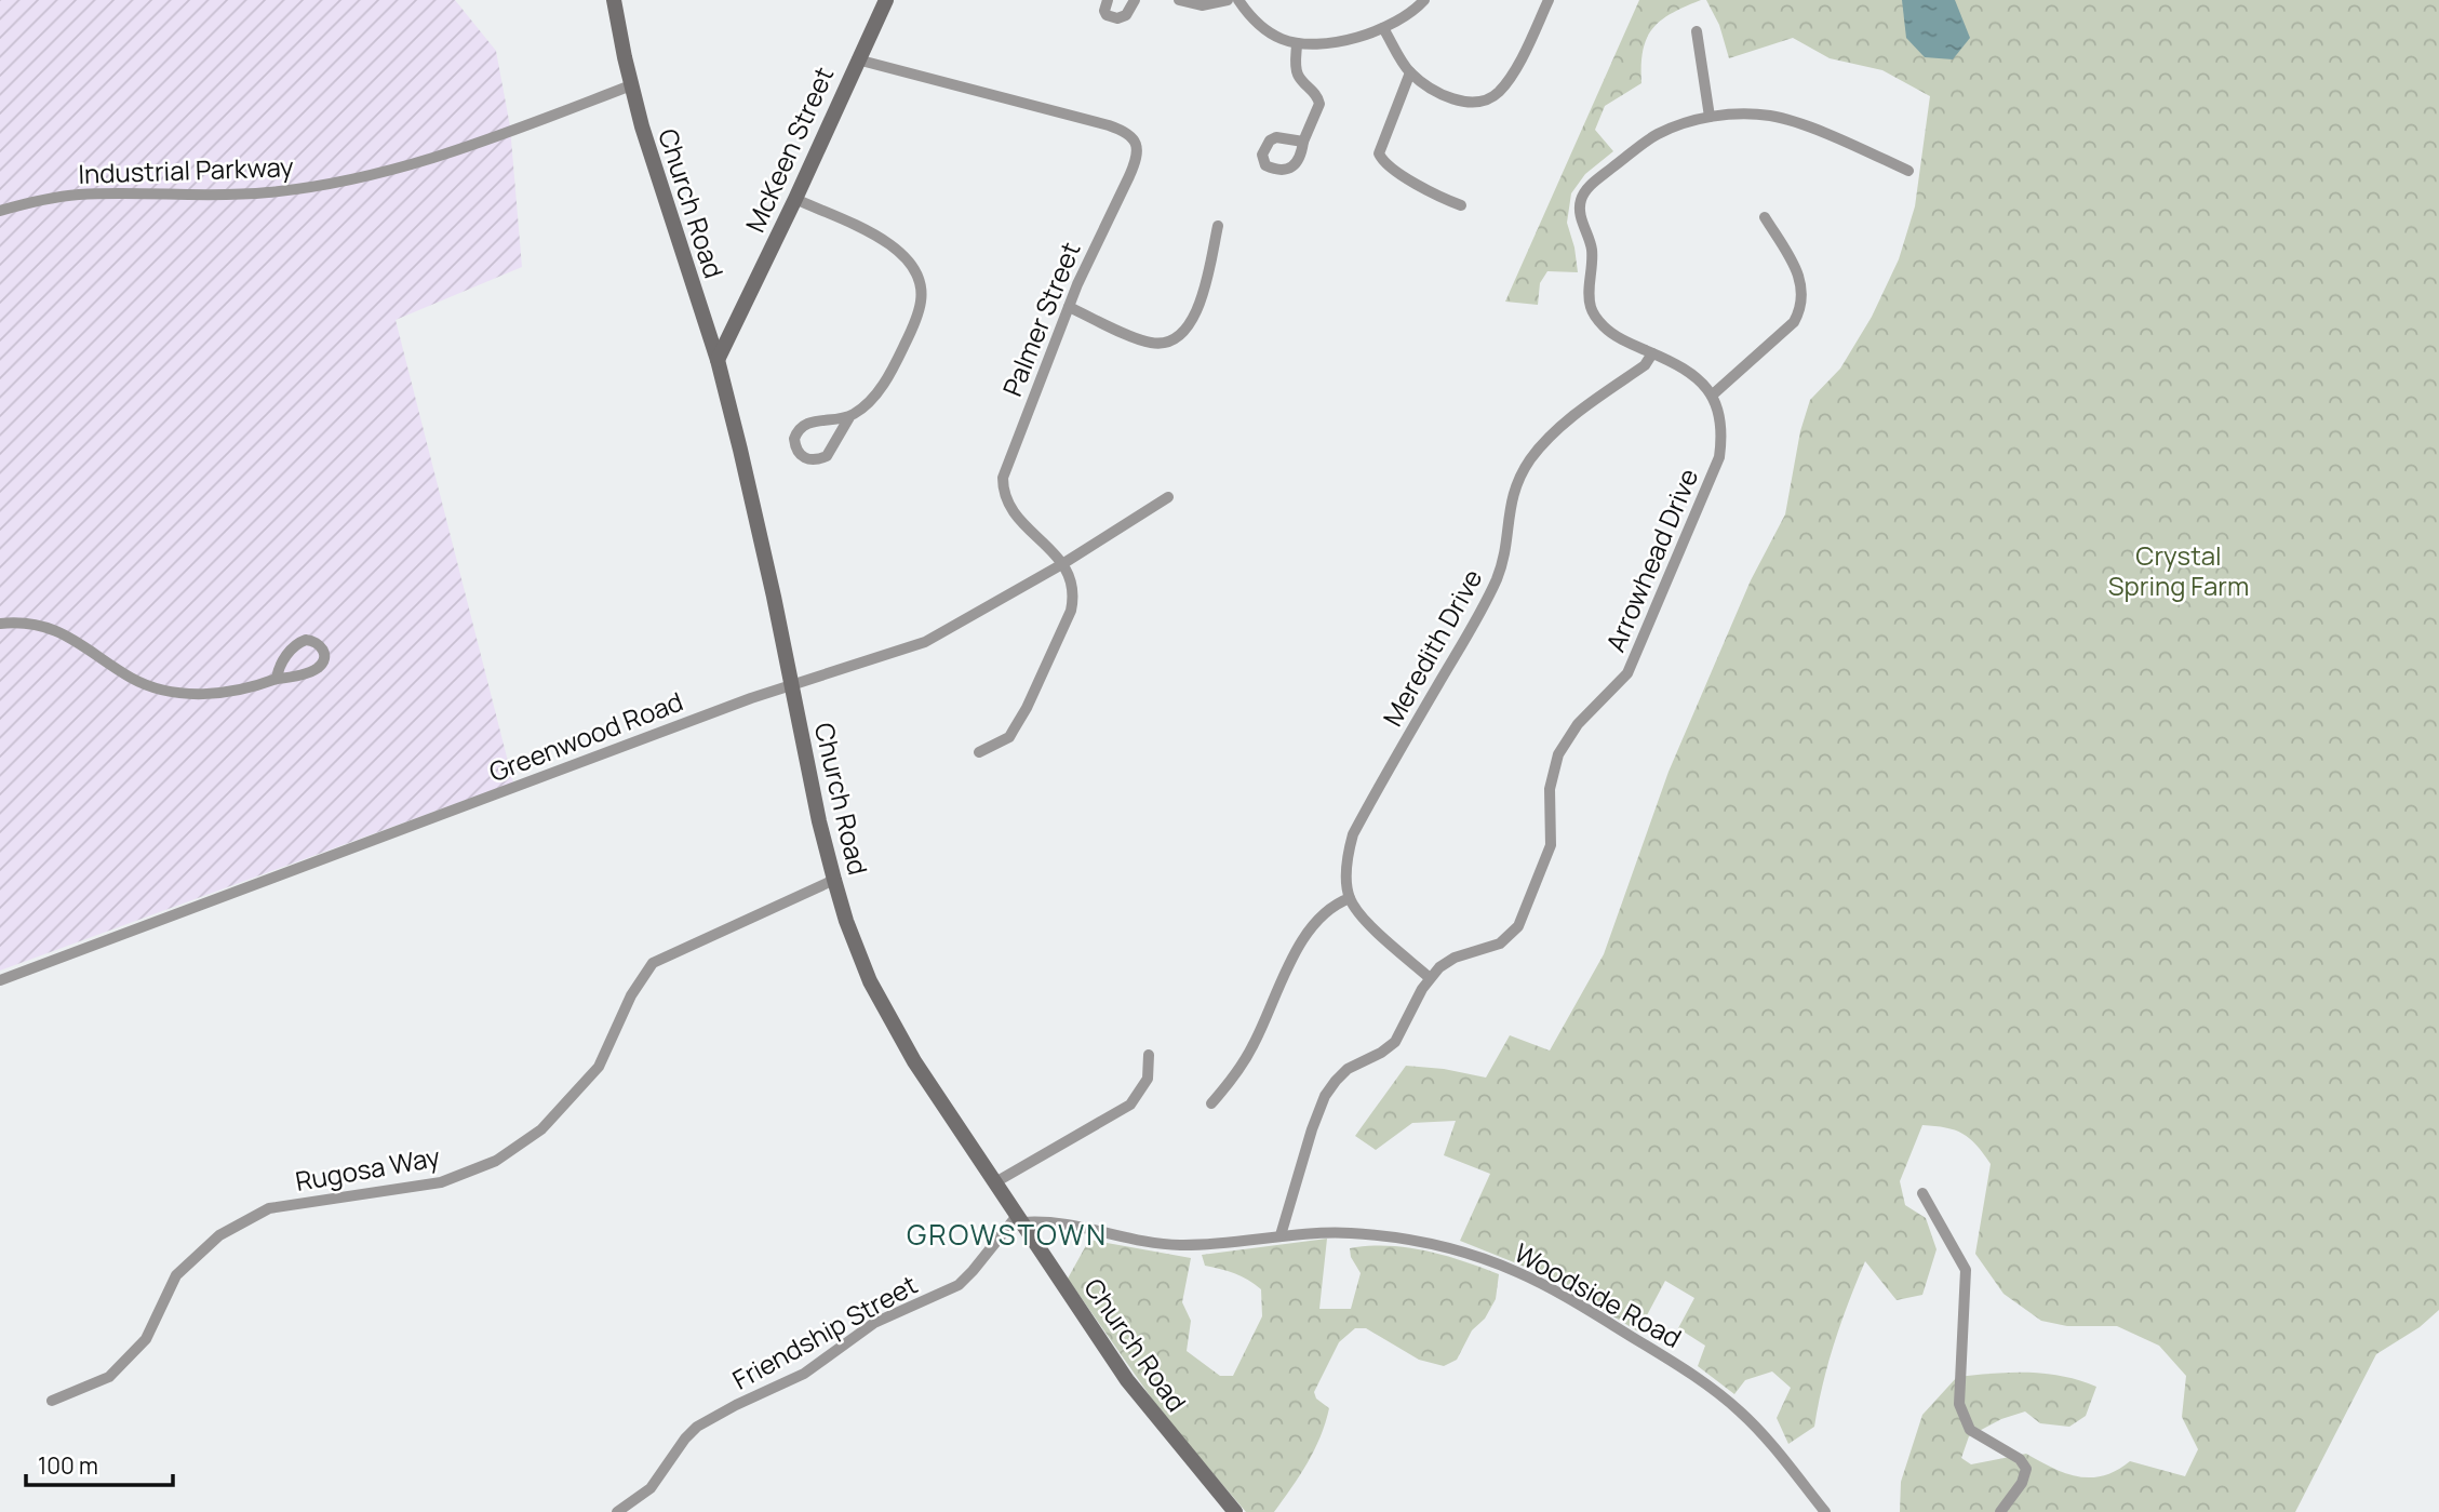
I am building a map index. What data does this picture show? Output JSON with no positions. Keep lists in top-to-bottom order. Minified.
{"streets":{"street":["McKeen Street","Industrial Parkway","Church Road","Palmer Street","Arrowhead Drive","Meredith Drive","Greenwood Road","Rugosa Way","Woodside Road","Friendship Street"]},"crossings":[["McKeen Street","Church Road"],["McKeen Street","Palmer Street"],["Industrial Parkway","Church Road"],["Church Road","Greenwood Road"],["Church Road","Rugosa Way"],["Church Road","Woodside Road"],["Church Road","Friendship Street"],["Palmer Street","Greenwood Road"],["Arrowhead Drive","Woodside Road"],["Woodside Road","Friendship Street"]],"districts":["GROWSTOWN"],"parks":["Crystal Spring Farm"],"scale_bar":"100 m"}
